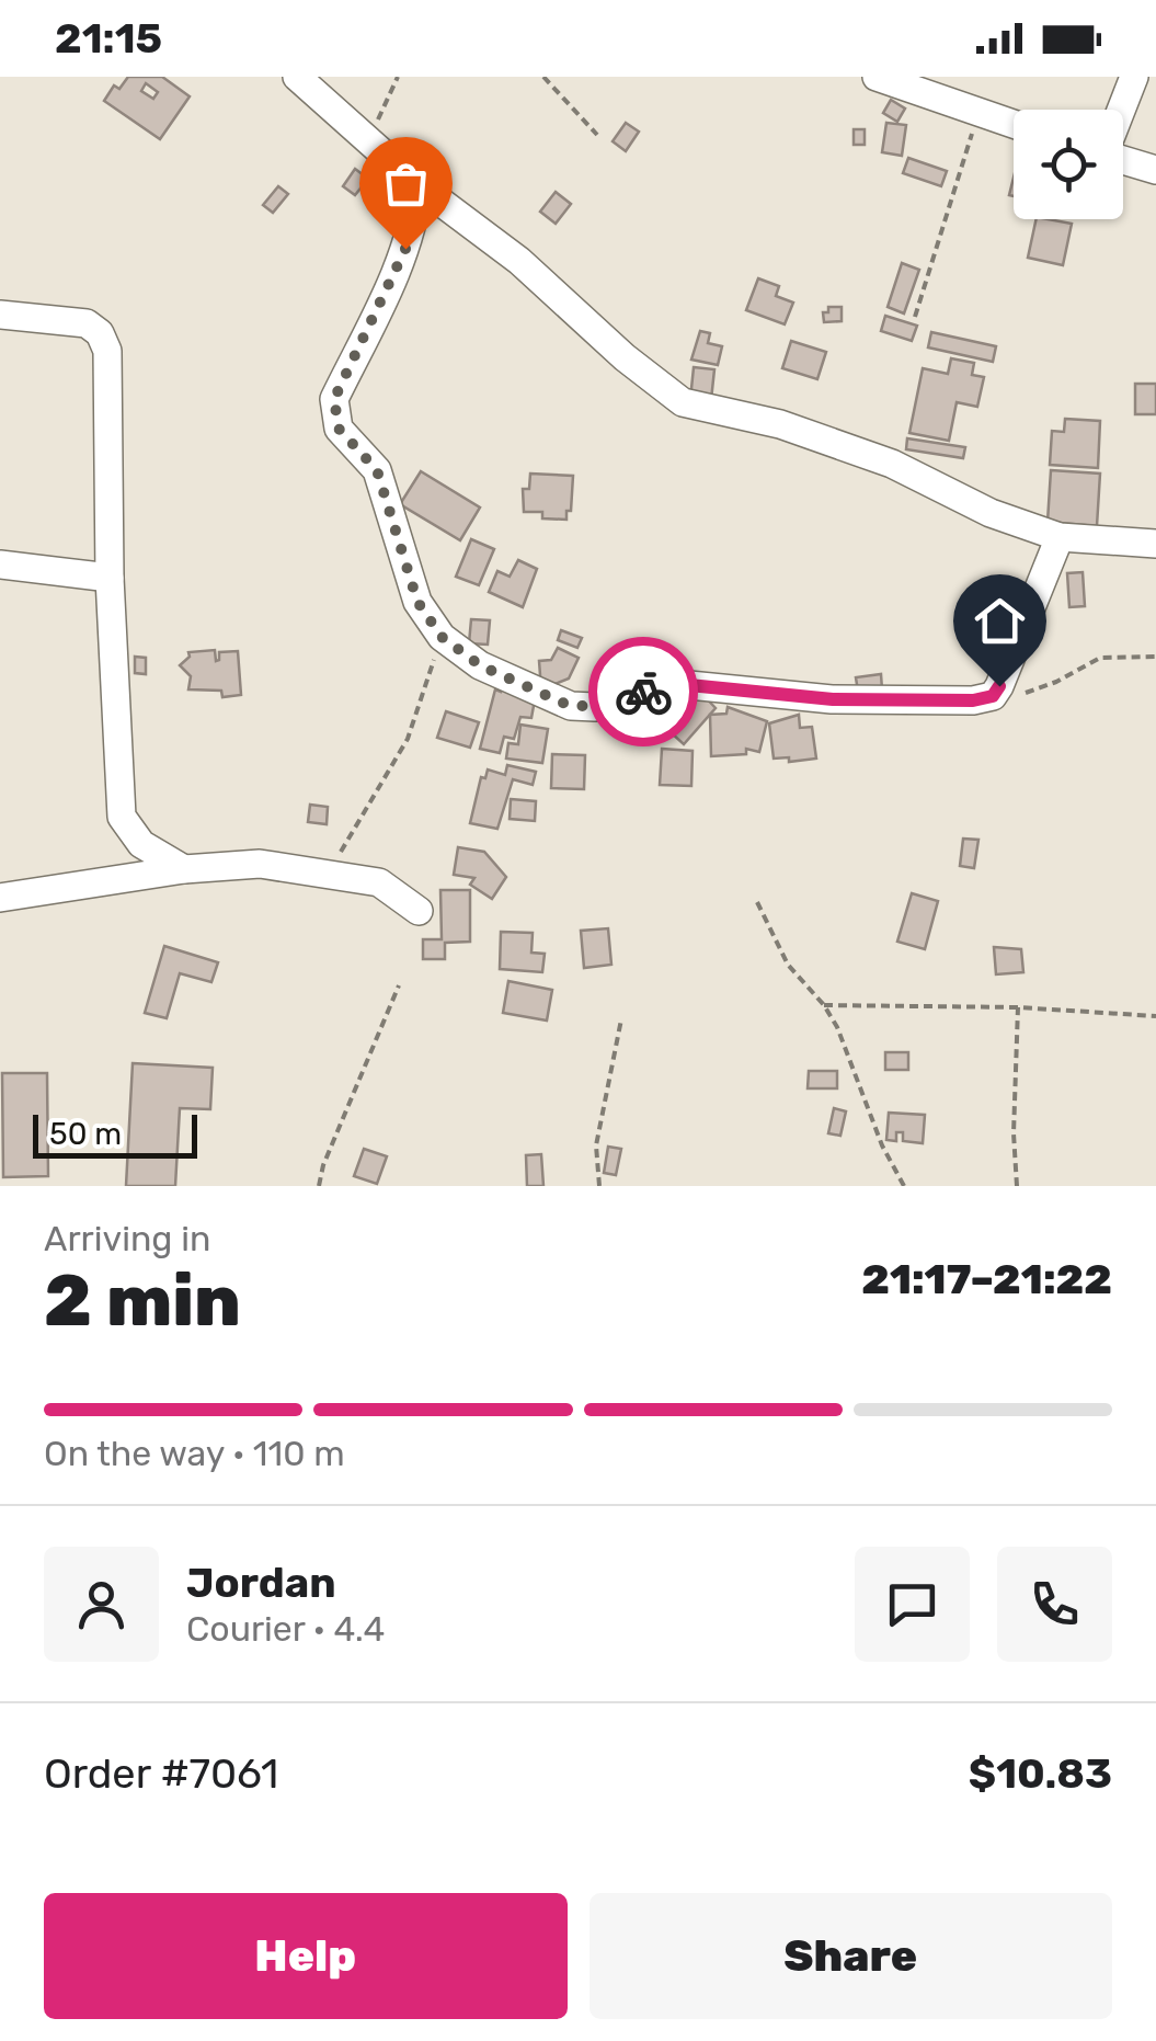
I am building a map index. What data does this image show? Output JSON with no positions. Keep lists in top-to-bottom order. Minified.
{"scale_bar":"50 m","page":{"status":"21:15","scale":"50 m","heading":["2 min","Arriving in","21:17–21:22"],"panel":["Jordan","Courier · 4.4","Order #7061","$10.83"],"bar":"On the way · 110 m","buttons":["Help","Share"]}}
